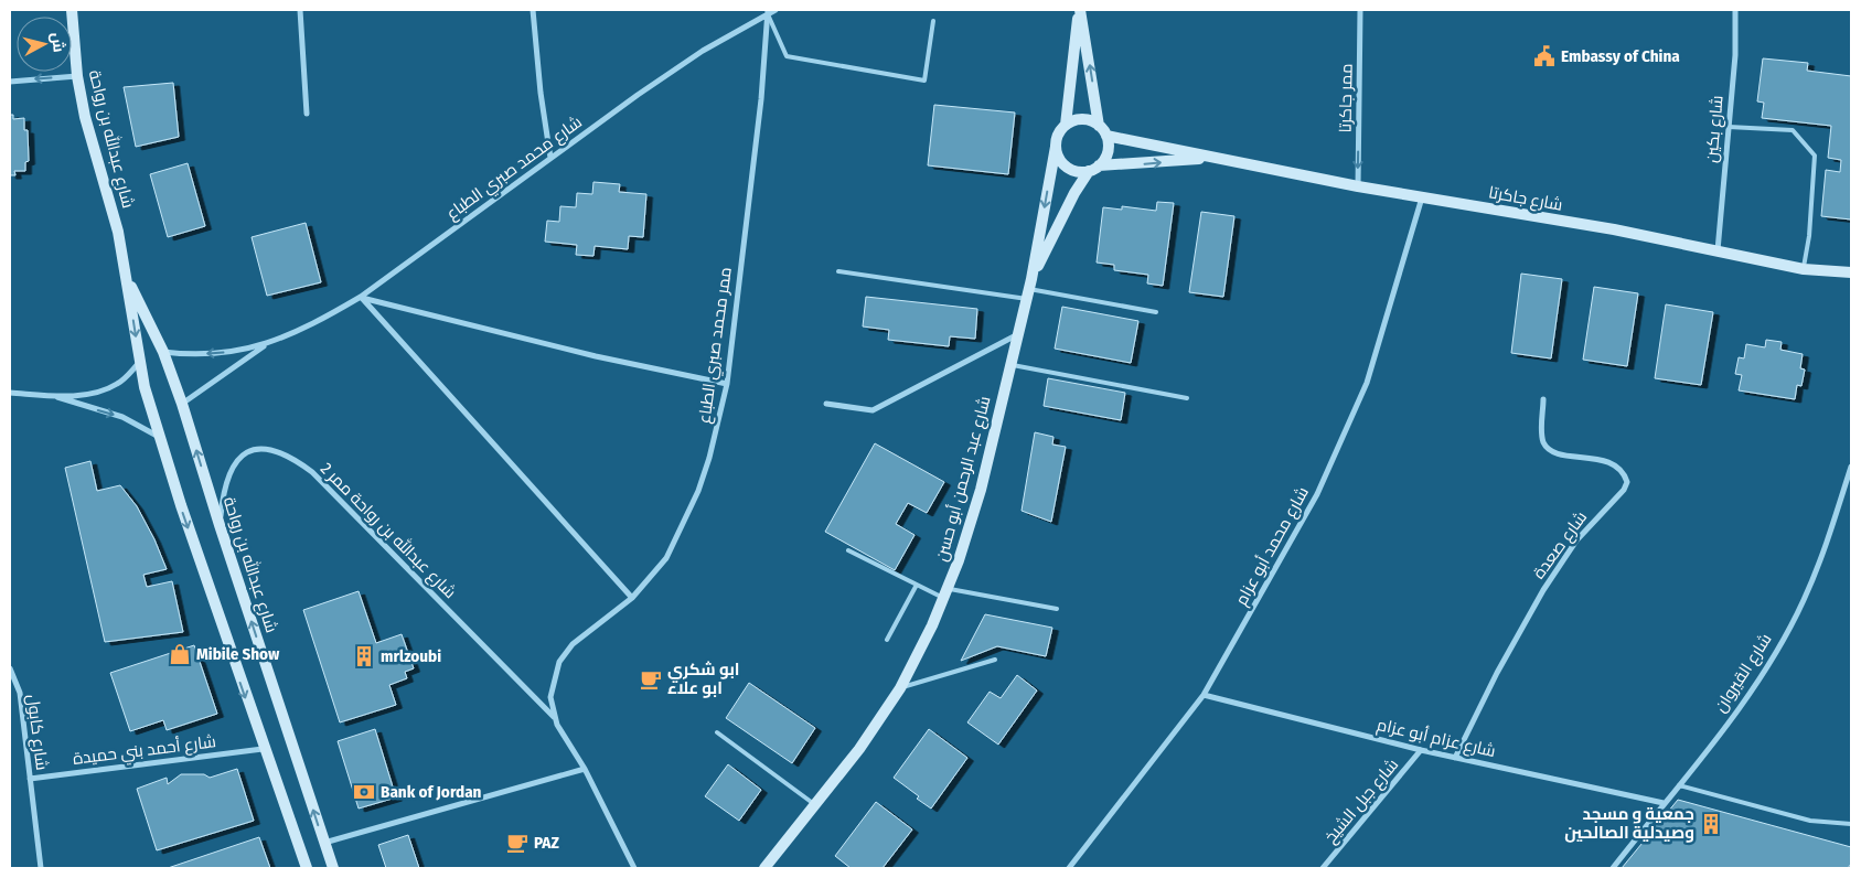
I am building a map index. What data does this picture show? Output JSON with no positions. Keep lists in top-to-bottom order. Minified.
{"streets":{"street":["ممر جاكرتا","شارع بكين","شارع عبدالله بن رواحة","شارع محمد صبري الطباع","شارع جاكرتا","ممر محمد صبري الطباع","شارع عبد الرحمن أبو حسن","شارع عبدالله بن رواحة ممر 2","شارع صعدة","شارع محمد أبو عزام","شارع القيروان","شارع كابول","شارع عزام أبو عزام","شارع أحمد بني حميدة","شارع جبل الشيخ"]},"crossings":[["ممر جاكرتا","شارع جاكرتا"],["شارع بكين","شارع جاكرتا"],["شارع عبدالله بن رواحة","شارع محمد صبري الطباع"],["شارع عبدالله بن رواحة","شارع عبدالله بن رواحة ممر 2"],["شارع عبدالله بن رواحة","شارع أحمد بني حميدة"],["شارع محمد صبري الطباع","ممر محمد صبري الطباع"],["شارع جاكرتا","شارع عبد الرحمن أبو حسن"],["شارع جاكرتا","شارع محمد أبو عزام"],["ممر محمد صبري الطباع","شارع عبدالله بن رواحة ممر 2"],["شارع صعدة","شارع عزام أبو عزام"],["شارع محمد أبو عزام","شارع عزام أبو عزام"],["شارع القيروان","شارع عزام أبو عزام"],["شارع كابول","شارع أحمد بني حميدة"],["شارع عزام أبو عزام","شارع جبل الشيخ"]],"one_way":["ممر جاكرتا"],"places":{"public building":["Embassy of China"],"shop":["Mibile Show"],"building":["mrlzoubi","جمعية و مسجد وصيدلية الصالحين"],"cafe":["ابو شكري ابو علاء","PAZ"],"bank":["Bank of Jordan"]},"north":"right"}
